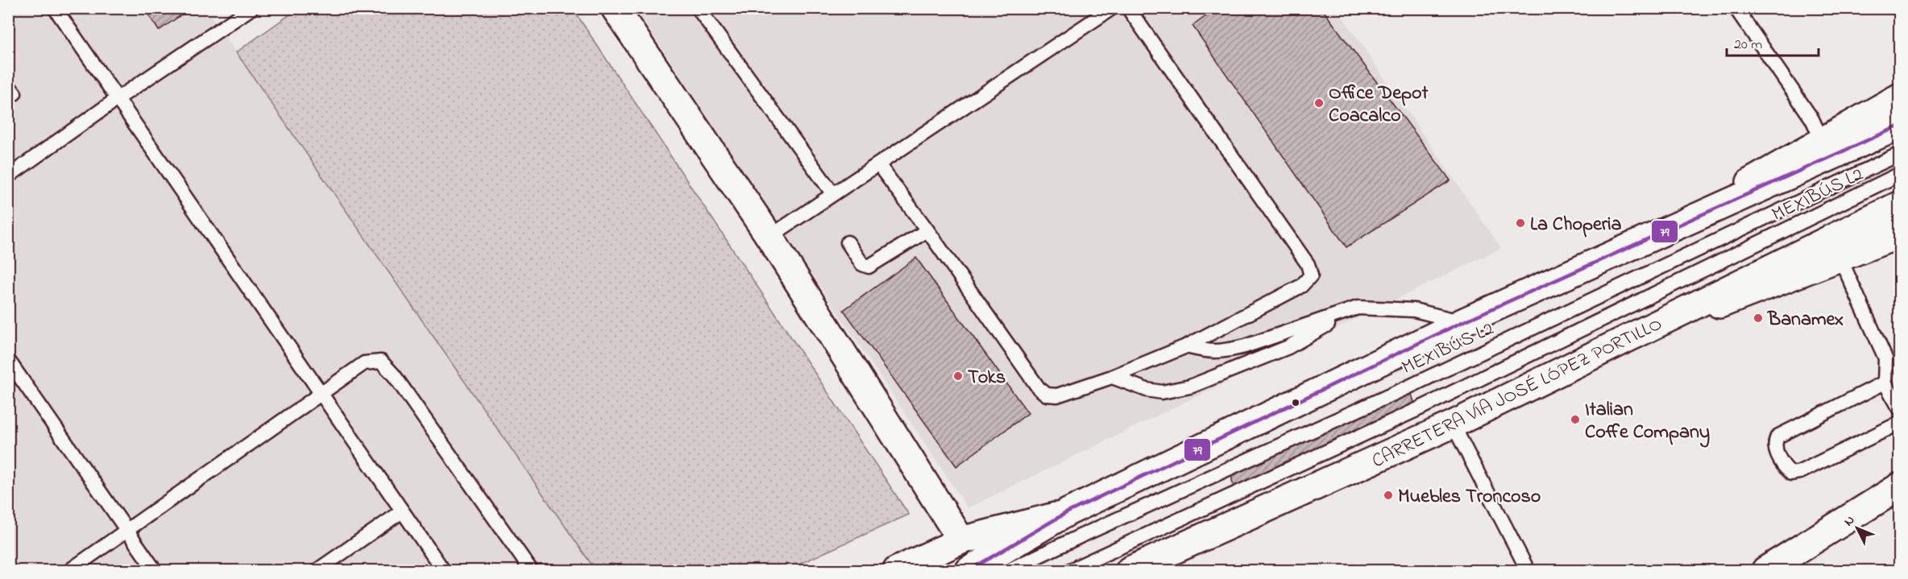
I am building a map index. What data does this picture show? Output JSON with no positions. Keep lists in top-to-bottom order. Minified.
{"streets":{"main road":["CARRETERA VÍA JOSÉ LÓPEZ PORTILLO"],"lane":["MEXIBÚS L2"]},"places":["Office Depot Coacalco","La Choperia","Banamex","Toks","Italian Coffe Company","Muebles Troncoso"],"lines":["transit line 79"],"scale_bar":"20 m","north":"top left"}
